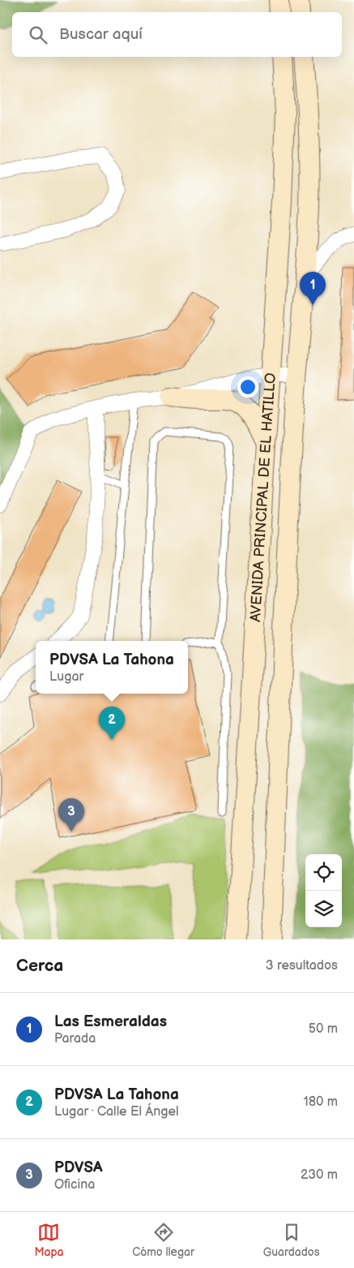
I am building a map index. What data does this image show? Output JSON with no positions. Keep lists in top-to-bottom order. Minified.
{"streets":{"main road":["AVENIDA PRINCIPAL DE EL HATILLO"]},"page":{"search":"Buscar aquí","pins":["1","2","3"],"popup":["PDVSA La Tahona","Lugar"],"heading":["Cerca","3 resultados"],"list":[{"mark":"1","name":"Las Esmeraldas","note":"Parada","value":"50 m"},{"mark":"2","name":"PDVSA La Tahona","note":"Lugar · Calle El Ángel","value":"180 m"},{"mark":"3","name":"PDVSA","note":"Oficina","value":"230 m"}],"nav":["Mapa","Cómo llegar","Guardados"]}}
